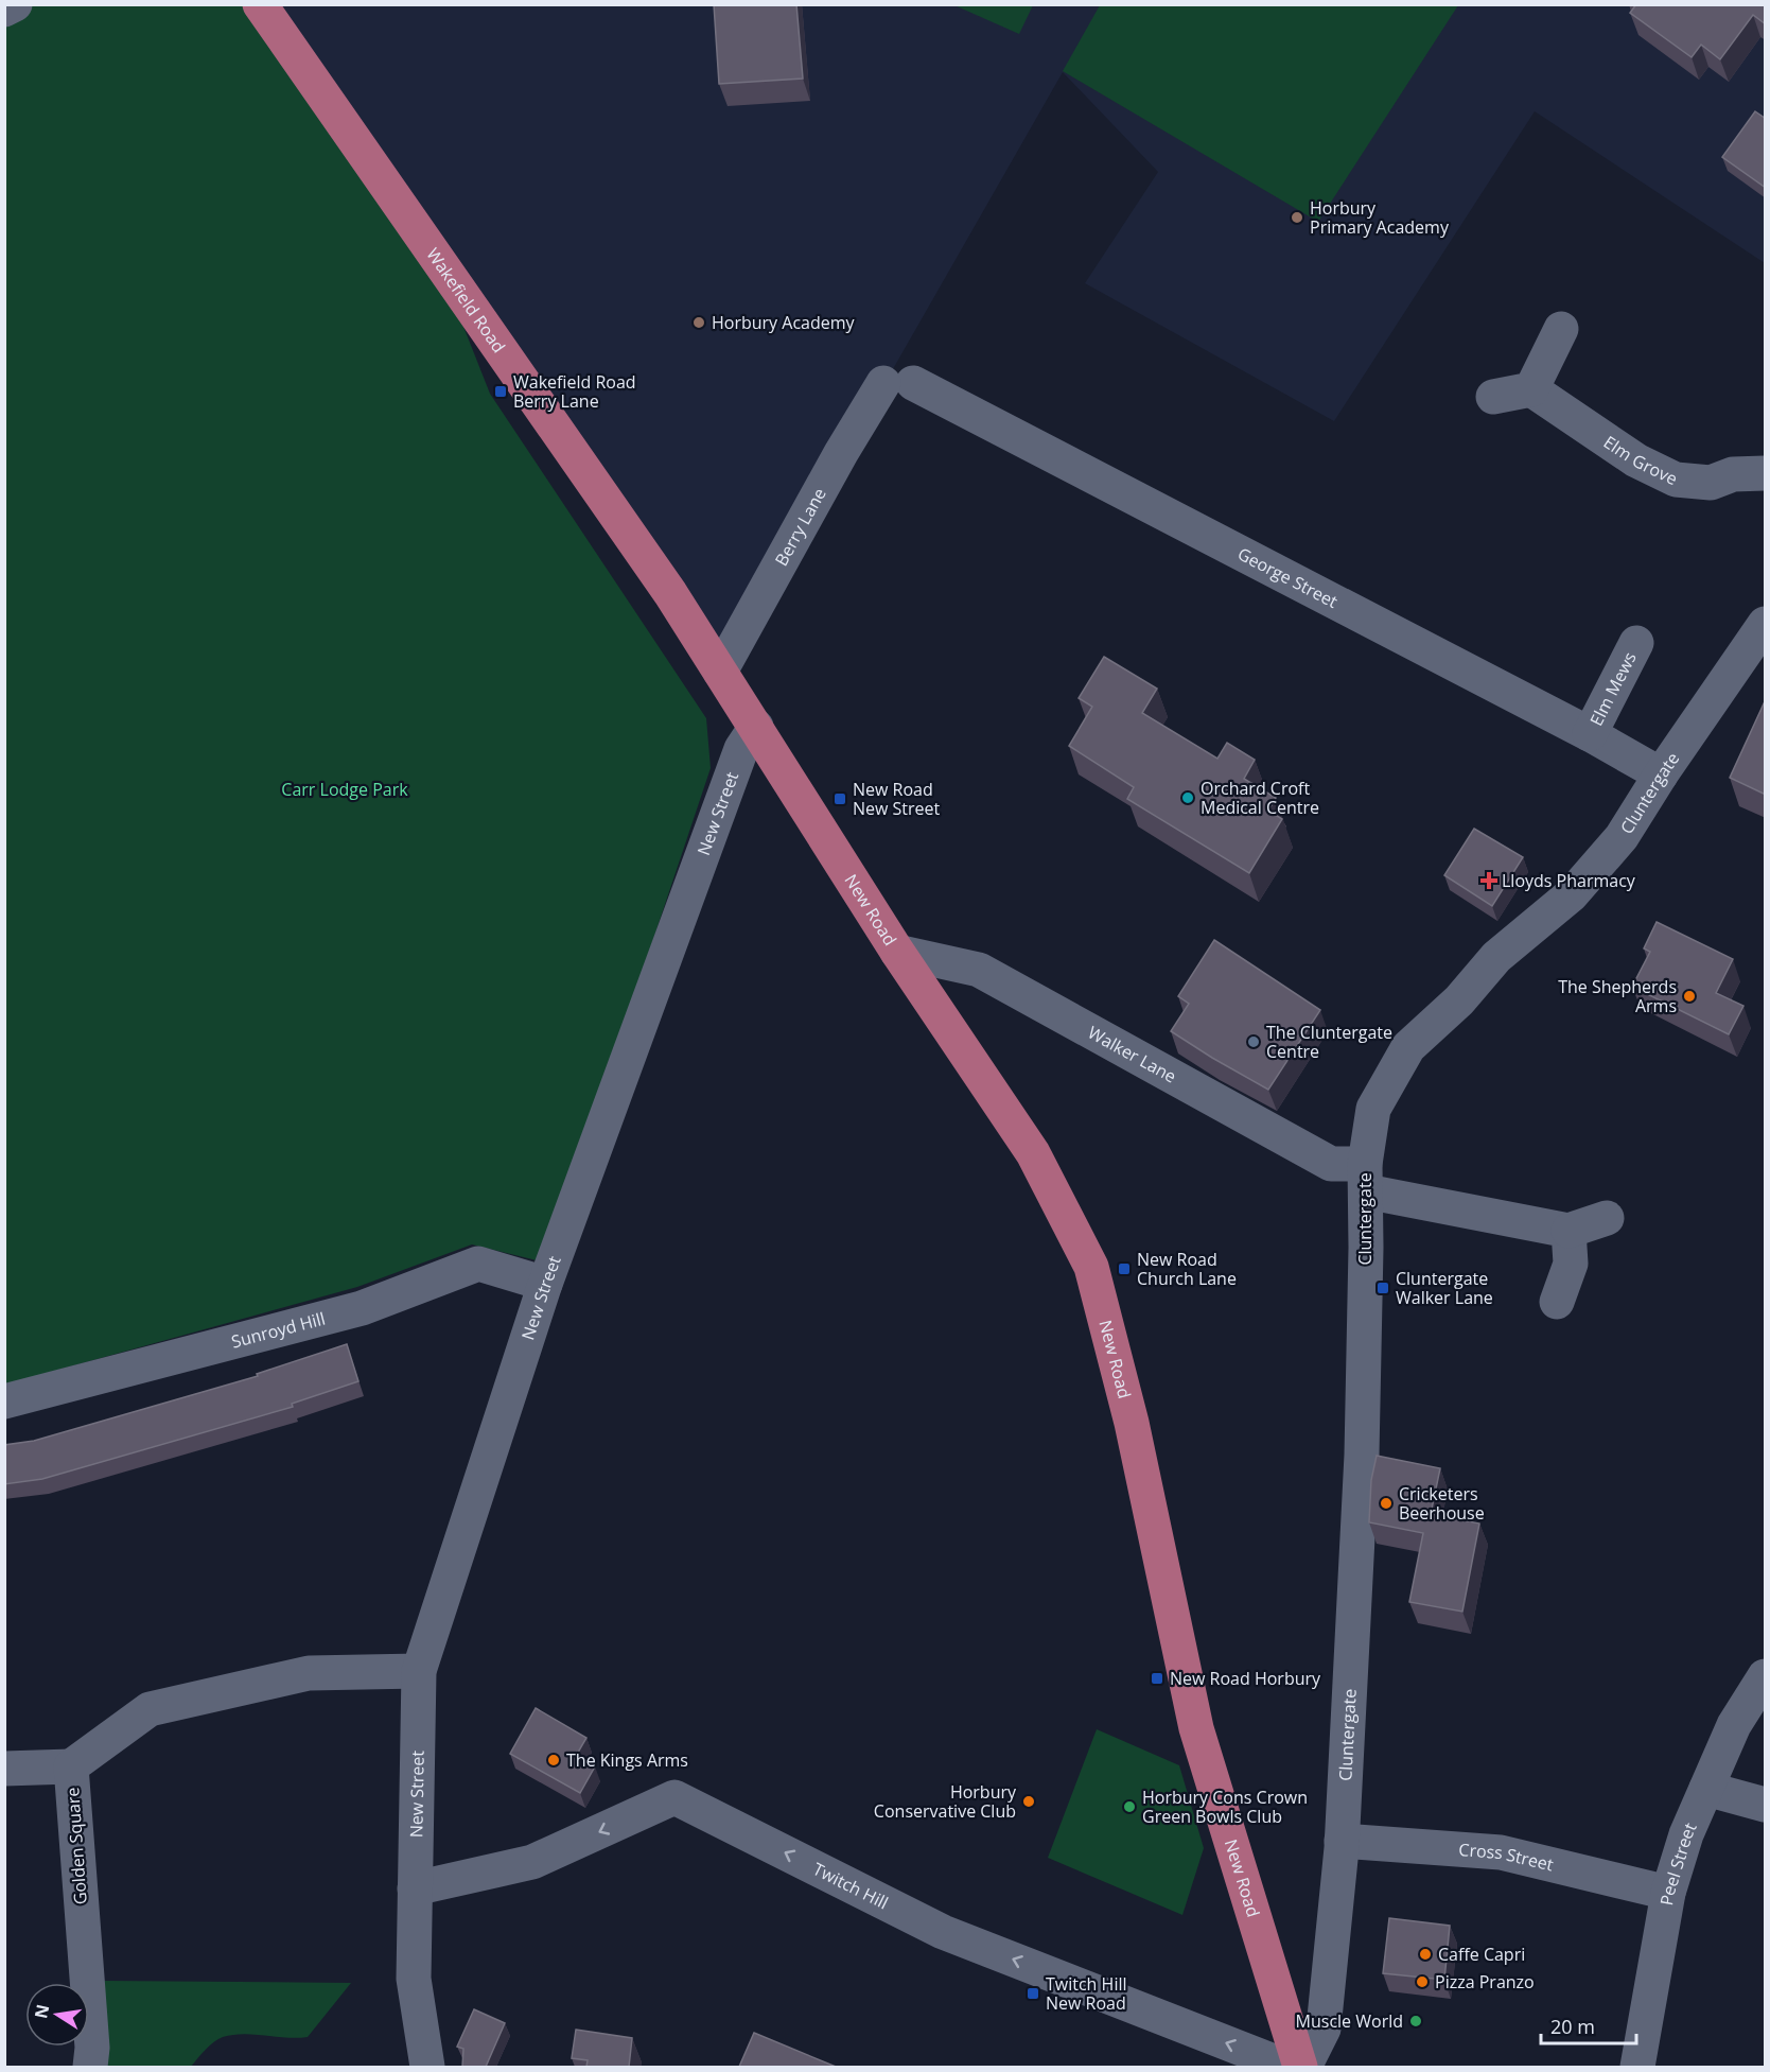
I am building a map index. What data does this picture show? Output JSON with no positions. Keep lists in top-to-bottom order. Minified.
{"streets":{"main road":["Wakefield Road","New Road"],"street":["Elm Grove","Berry Lane","George Street","Elm Mews","Cluntergate","New Street","Walker Lane","Sunroyd Hill","Golden Square","Cross Street","Peel Street","Twitch Hill"]},"crossings":[["Wakefield Road","Berry Lane"],["Wakefield Road","New Street"],["Wakefield Road","New Road"],["Berry Lane","George Street"],["George Street","Elm Mews"],["George Street","Cluntergate"],["Cluntergate","New Road"],["Cluntergate","Walker Lane"],["Cluntergate","Cross Street"],["New Street","New Road"],["New Street","Sunroyd Hill"],["New Street","Golden Square"],["New Street","Twitch Hill"],["New Road","Walker Lane"],["Cross Street","Peel Street"]],"one_way":["Twitch Hill"],"parks":["Carr Lodge Park"],"places":{"other":["Horbury Primary Academy","Horbury Academy","Orchard Croft Medical Centre","The Shepherds Arms","The Cluntergate Centre","Cricketers Beerhouse","The Kings Arms","Horbury Conservative Club","Horbury Cons Crown Green Bowls Club","Caffe Capri","Pizza Pranzo","Muscle World"],"transit":["Wakefield Road Berry Lane","New Road New Street","New Road Church Lane","Cluntergate Walker Lane","New Road Horbury","Twitch Hill New Road"],"health":["Lloyds Pharmacy"]},"scale_bar":"20 m","north":"left"}
